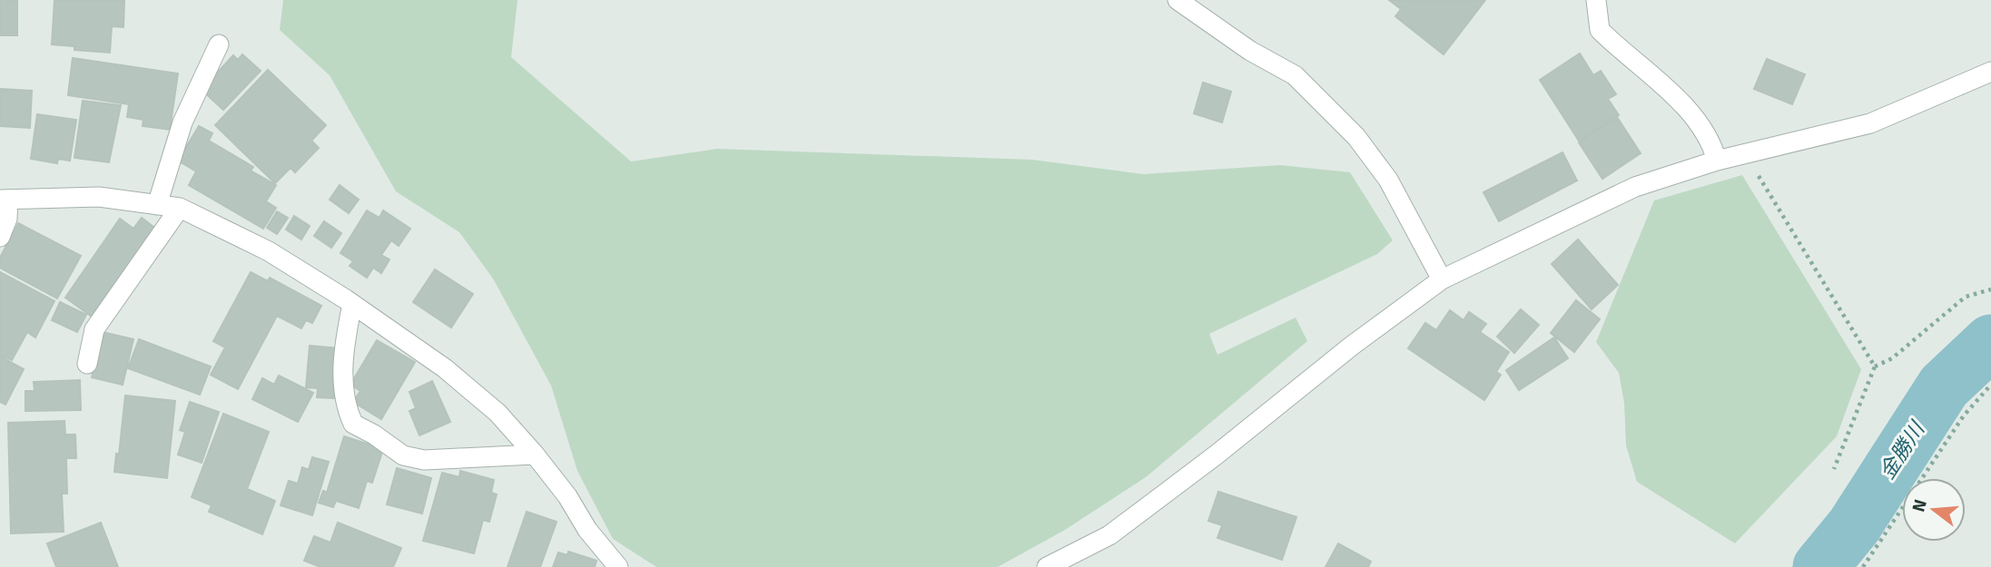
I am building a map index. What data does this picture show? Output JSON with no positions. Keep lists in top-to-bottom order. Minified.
{"water":["金勝川"],"north":"left"}
